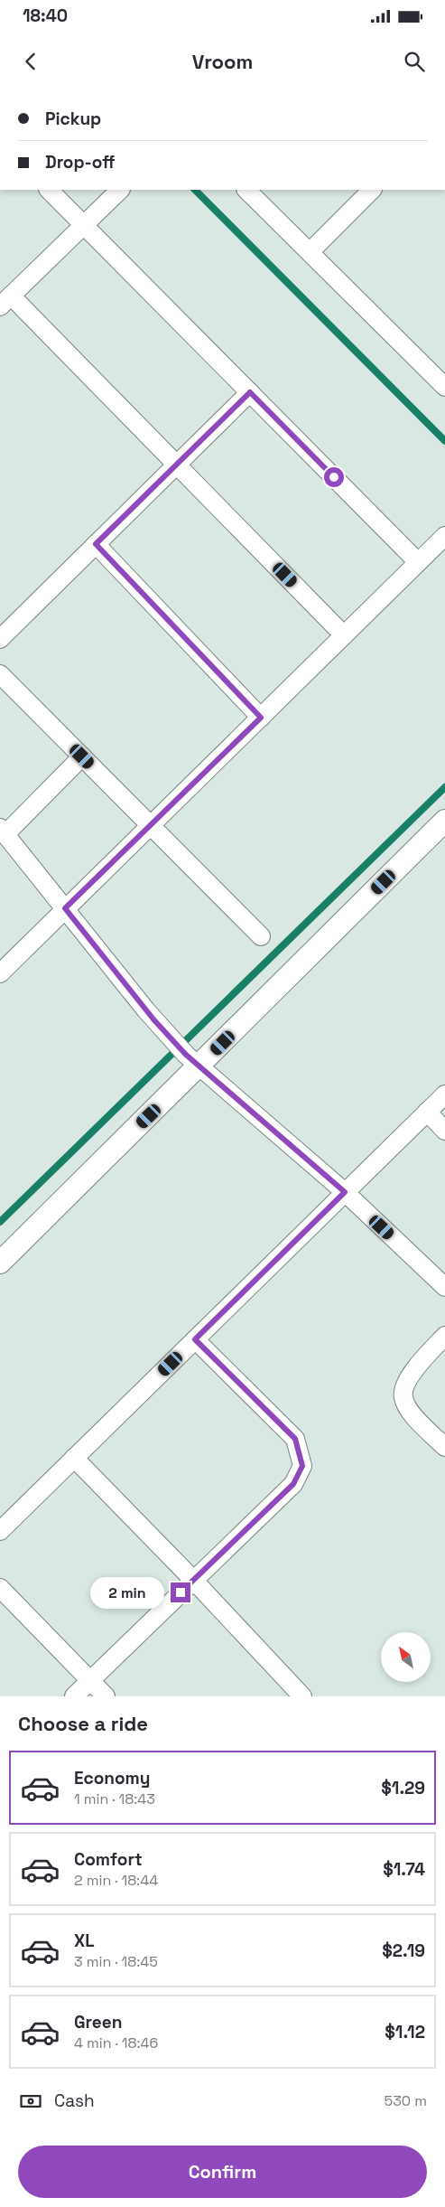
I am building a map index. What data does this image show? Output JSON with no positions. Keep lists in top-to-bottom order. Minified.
{"north":"top left","page":{"status":"18:40","header":"Vroom","banner":["Pickup","Drop-off"],"bubble":"2 min","heading":"Choose a ride","list":[{"name":"Economy","note":"1 min · 18:43","value":"$1.29"},{"name":"Comfort","note":"2 min · 18:44","value":"$1.74"},{"name":"XL","note":"3 min · 18:45","value":"$2.19"},{"name":"Green","note":"4 min · 18:46","value":"$1.12"}],"pay":["Cash","530 m"],"buttons":"Confirm"}}
